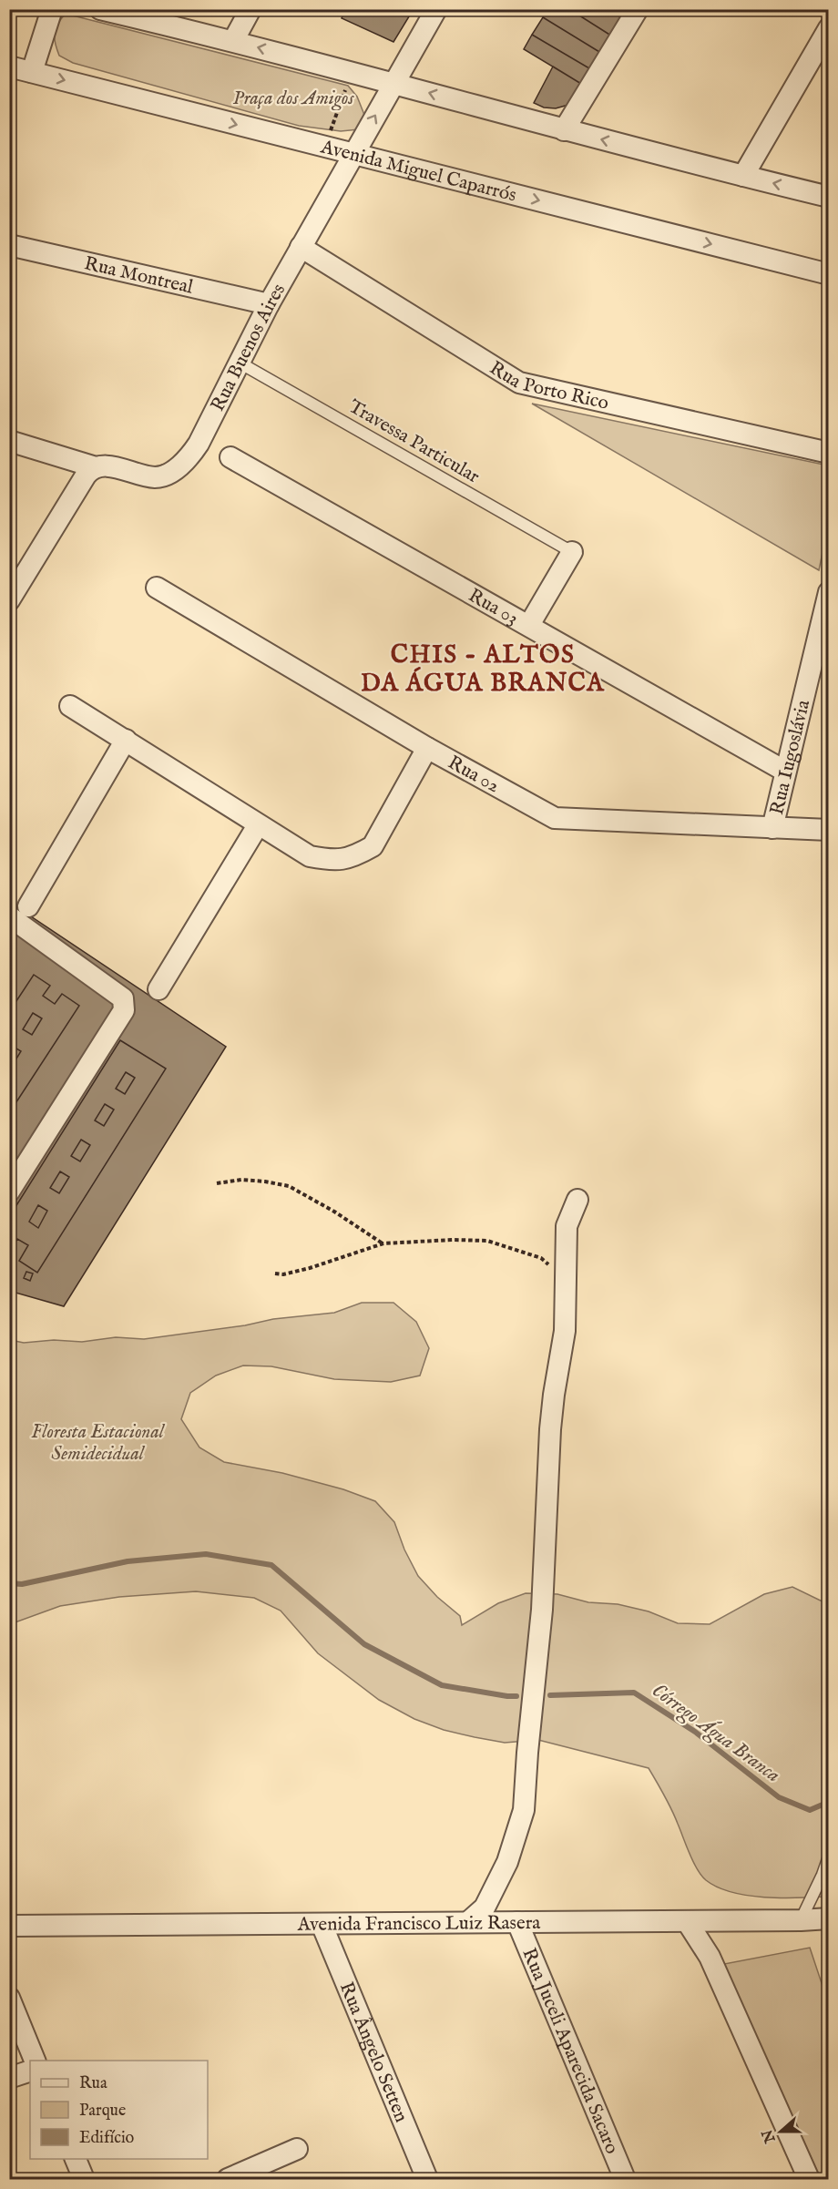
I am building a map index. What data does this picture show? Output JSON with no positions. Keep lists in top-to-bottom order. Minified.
{"streets":{"street":["Avenida Miguel Caparrós","Rua Montreal","Rua Buenos Aires","Rua Porto Rico","Rua 03","Rua Iugoslávia","Rua 02","Avenida Francisco Luiz Rasera","Rua Juceli Aparecida Sacaro","Rua Ângelo Setten"],"lane":["Travessa Particular"]},"crossings":[["Avenida Miguel Caparrós","Rua Buenos Aires"],["Rua Montreal","Rua Buenos Aires"],["Rua Buenos Aires","Rua Porto Rico"],["Rua Buenos Aires","Travessa Particular"],["Rua 03","Rua Iugoslávia"],["Rua Iugoslávia","Rua 02"],["Avenida Francisco Luiz Rasera","Rua Juceli Aparecida Sacaro"],["Avenida Francisco Luiz Rasera","Rua Ângelo Setten"]],"districts":["CHIS - ALTOS DA ÁGUA BRANCA"],"water":["Córrego Água Branca"],"parks":["Praça dos Amigos","Floresta Estacional Semidecidual"],"legend":["Rua","Parque","Edifício"],"north":"left"}
